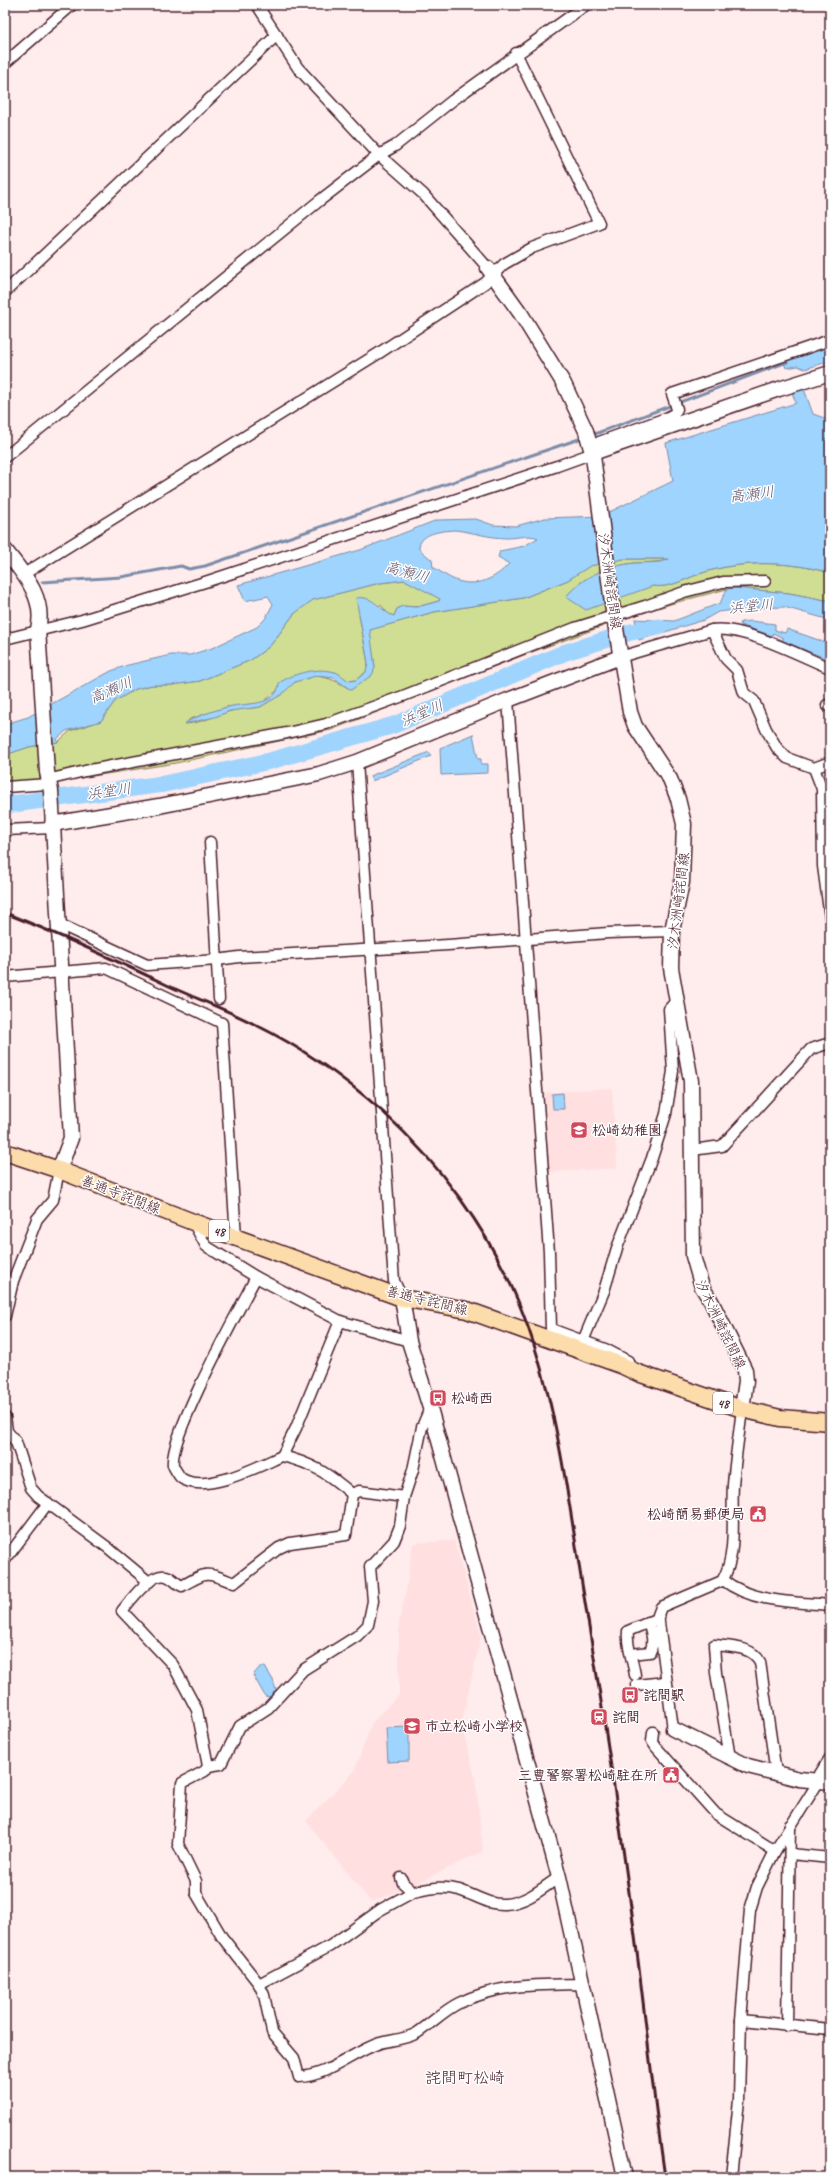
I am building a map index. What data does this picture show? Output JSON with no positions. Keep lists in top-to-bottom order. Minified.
{"streets":{"main road":["善通寺詫間線","48"],"street":["汐木洲崎詫間線"]},"crossings":[["汐木洲崎詫間線","善通寺詫間線"]],"districts":["詫間町松崎"],"water":["高瀬川","浜堂川"],"places":{"school or university":["松崎幼稚園","市立松崎小学校"],"bus stop":["松崎西","詫間駅"],"public building":["松崎簡易郵便局","三豊警察署松崎駐在所"],"station":["詫間"]}}
